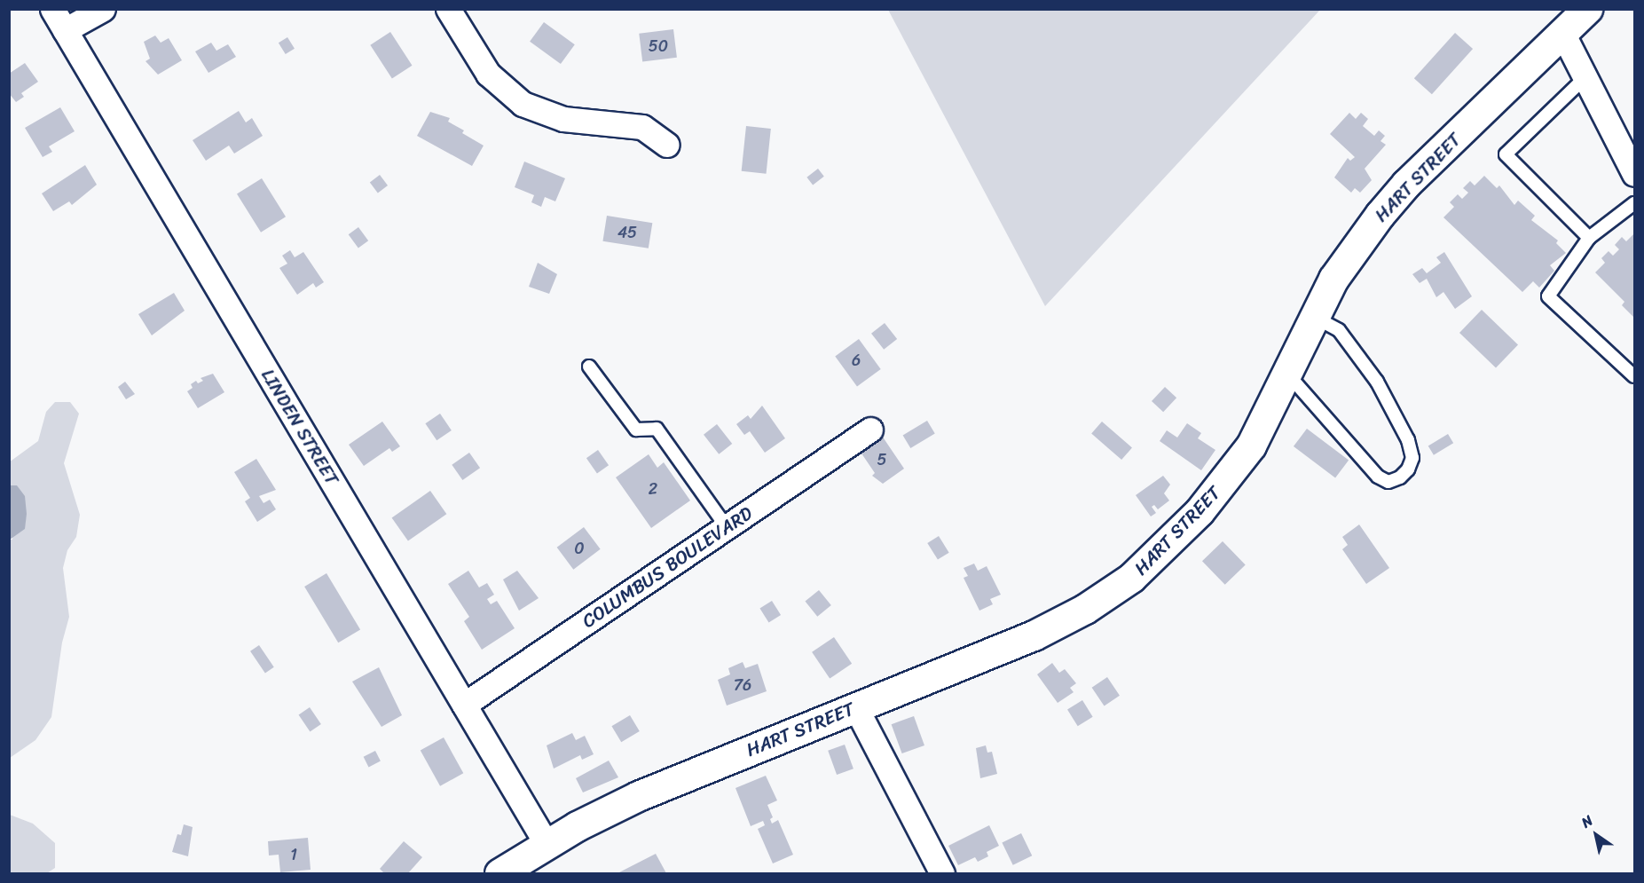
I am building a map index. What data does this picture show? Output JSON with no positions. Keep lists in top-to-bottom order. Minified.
{"streets":{"main road":["HART STREET"],"street":["LINDEN STREET","COLUMBUS BOULEVARD"]},"crossings":[["HART STREET","LINDEN STREET"],["LINDEN STREET","COLUMBUS BOULEVARD"]],"house_numbers":["50","45","6","5","2","0","76","1"],"north":"top left"}
